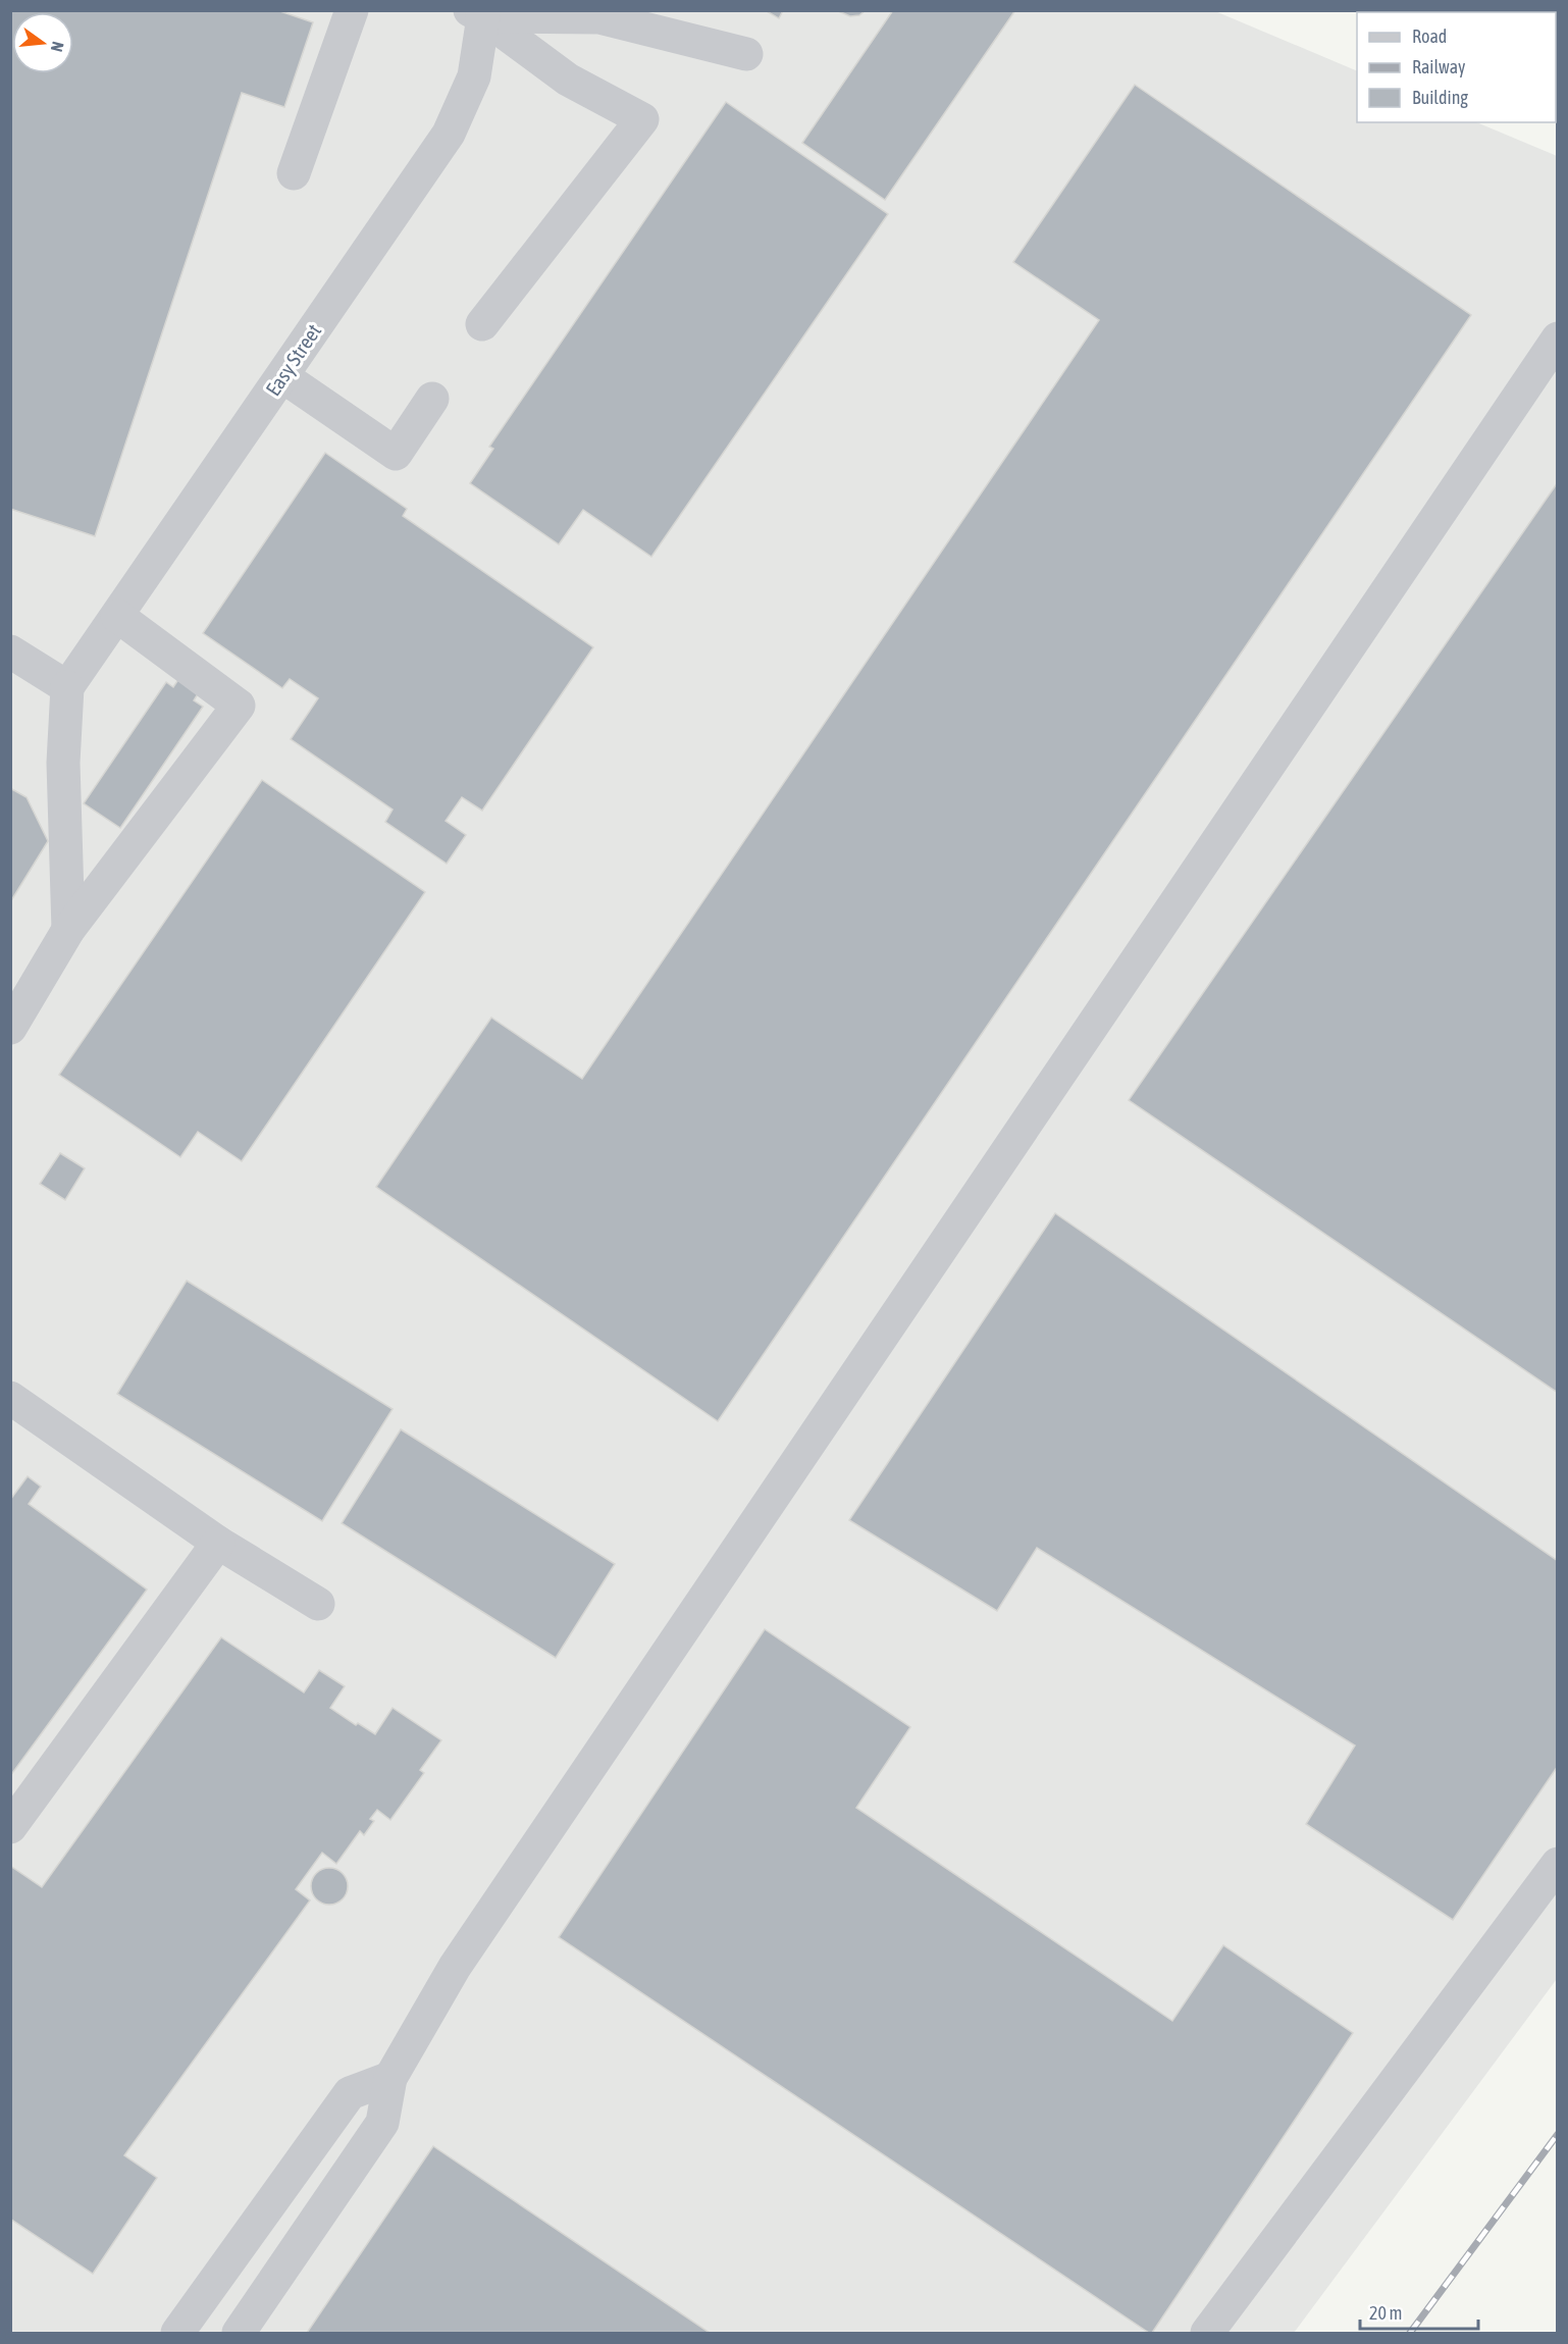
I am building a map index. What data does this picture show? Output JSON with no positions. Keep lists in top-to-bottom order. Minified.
{"streets":{"street":["Easy Street"]},"legend":["Road","Railway","Building"],"scale_bar":"20 m","north":"right"}
